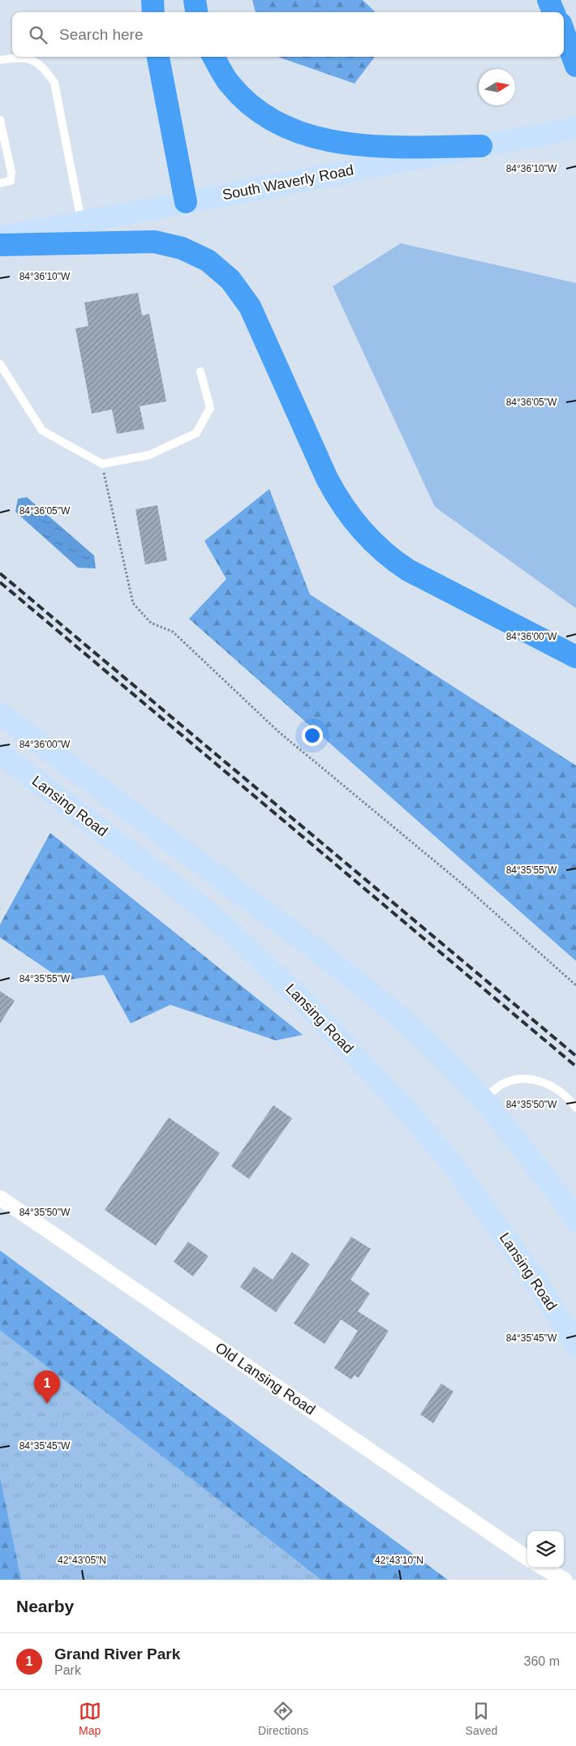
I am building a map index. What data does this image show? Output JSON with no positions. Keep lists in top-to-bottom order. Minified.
{"streets":{"main road":["South Waverly Road","Lansing Road"],"street":["Old Lansing Road"]},"north":"right","page":{"search":"Search here","pins":"1","heading":"Nearby","list":[{"mark":"1","name":"Grand River Park","note":"Park","value":"360 m"}],"nav":["Map","Directions","Saved"]},"coordinates":["84°36'10\"W","84°36'05\"W","84°36'00\"W","84°35'55\"W","84°35'50\"W","84°35'45\"W","42°43'05\"N","42°43'10\"N"]}
